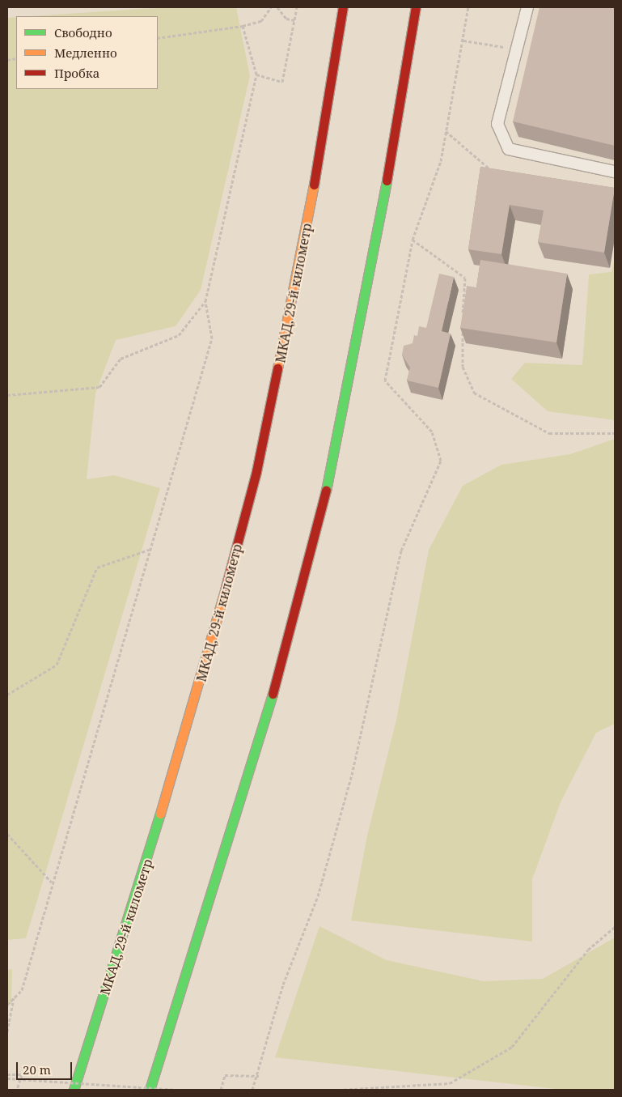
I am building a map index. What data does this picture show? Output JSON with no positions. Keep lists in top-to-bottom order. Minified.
{"streets":{"highway":["МКАД, 29-й километр"]},"legend":["Свободно","Медленно","Пробка"],"scale_bar":"20 m"}
